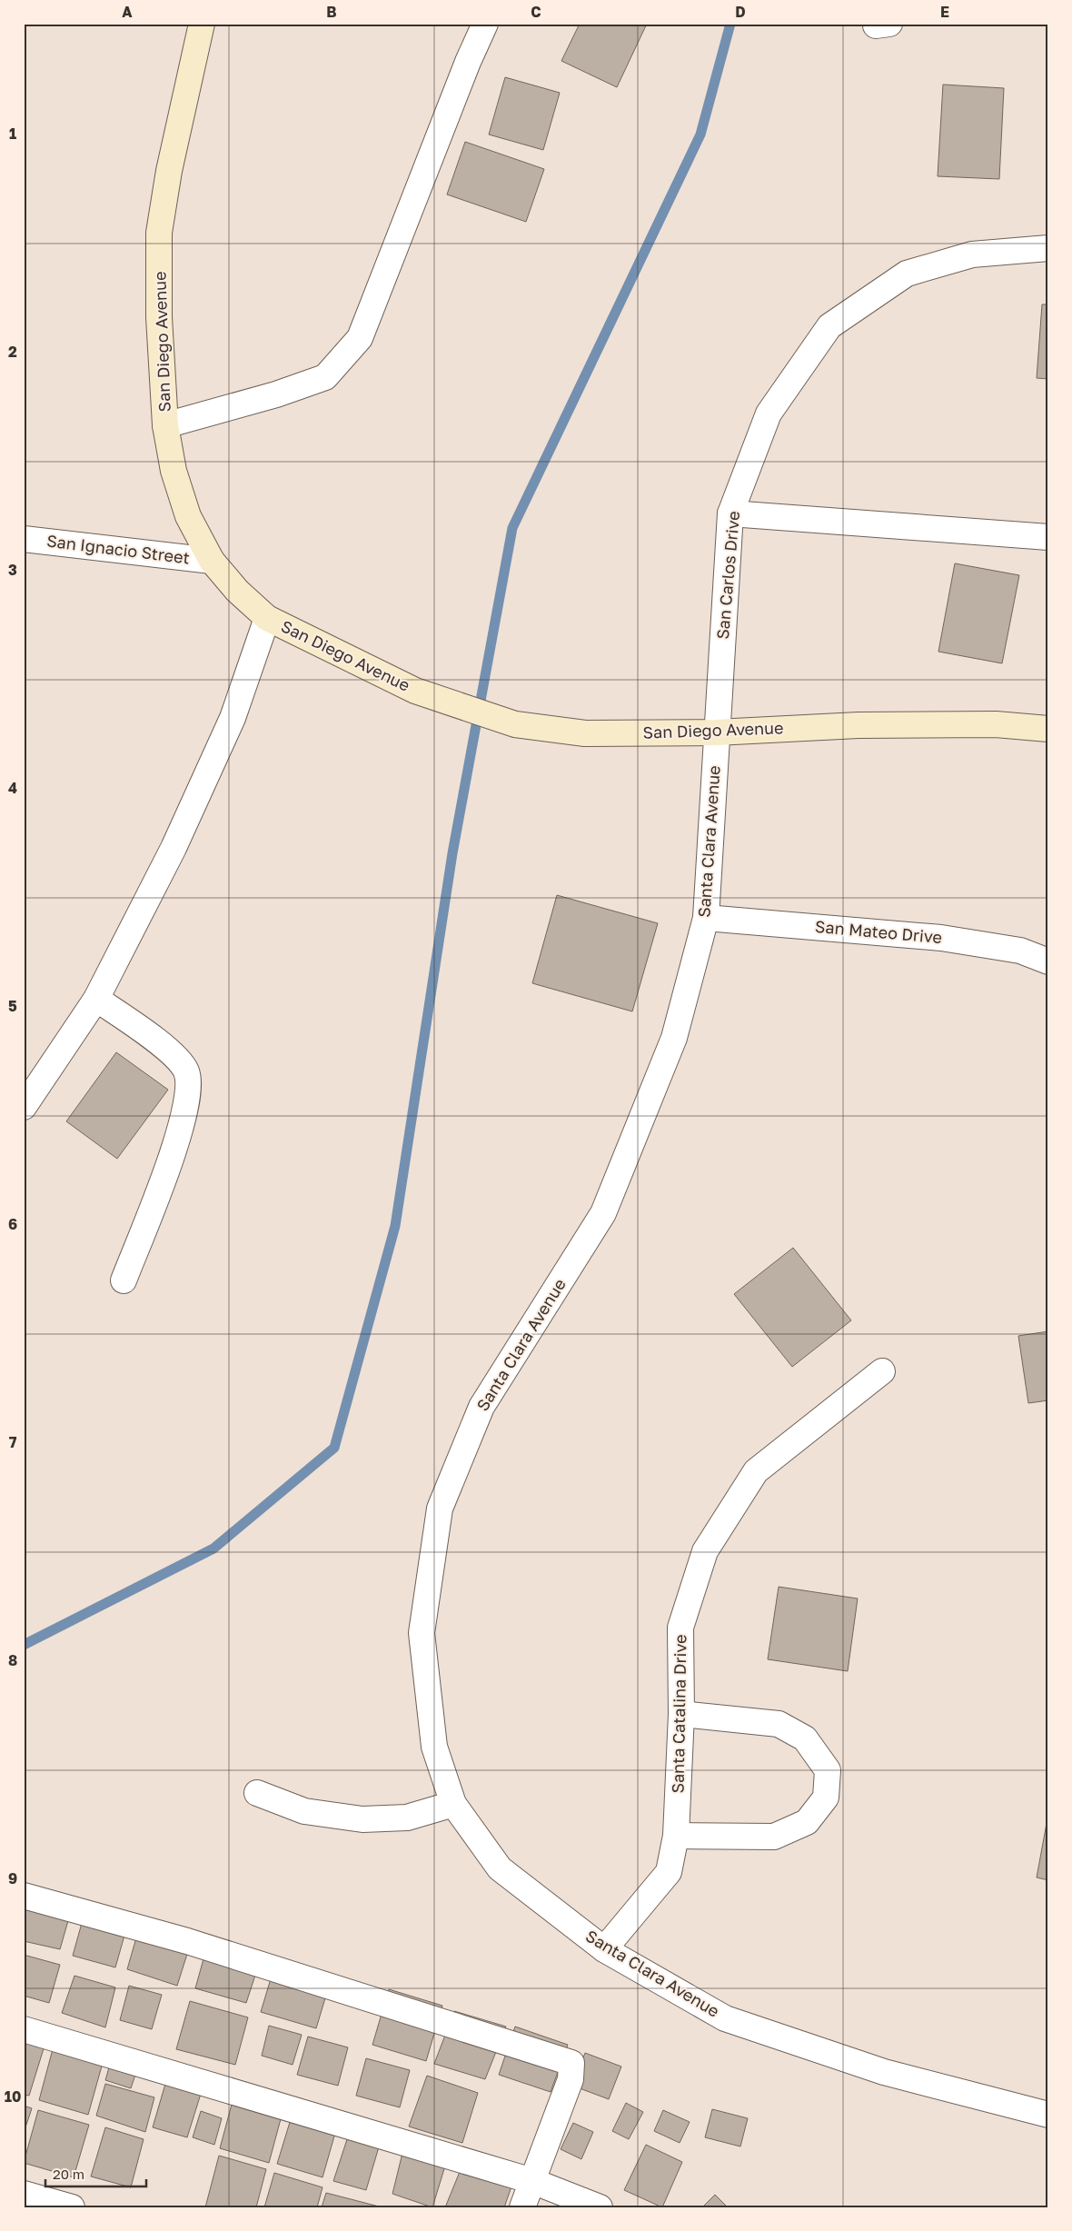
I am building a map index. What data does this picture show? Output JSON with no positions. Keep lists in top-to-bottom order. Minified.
{"streets":{"street":["San Diego Avenue","San Ignacio Street","San Carlos Drive","Santa Clara Avenue","San Mateo Drive","Santa Catalina Drive"]},"crossings":[["San Diego Avenue","San Ignacio Street"],["San Diego Avenue","San Carlos Drive"],["San Diego Avenue","Santa Clara Avenue"],["San Carlos Drive","Santa Clara Avenue"],["Santa Clara Avenue","San Mateo Drive"],["Santa Clara Avenue","Santa Catalina Drive"]],"scale_bar":"20 m","grid":{"columns":["A","B","C","D","E"],"rows":["1","2","3","4","5","6","7","8","9","10"]}}
